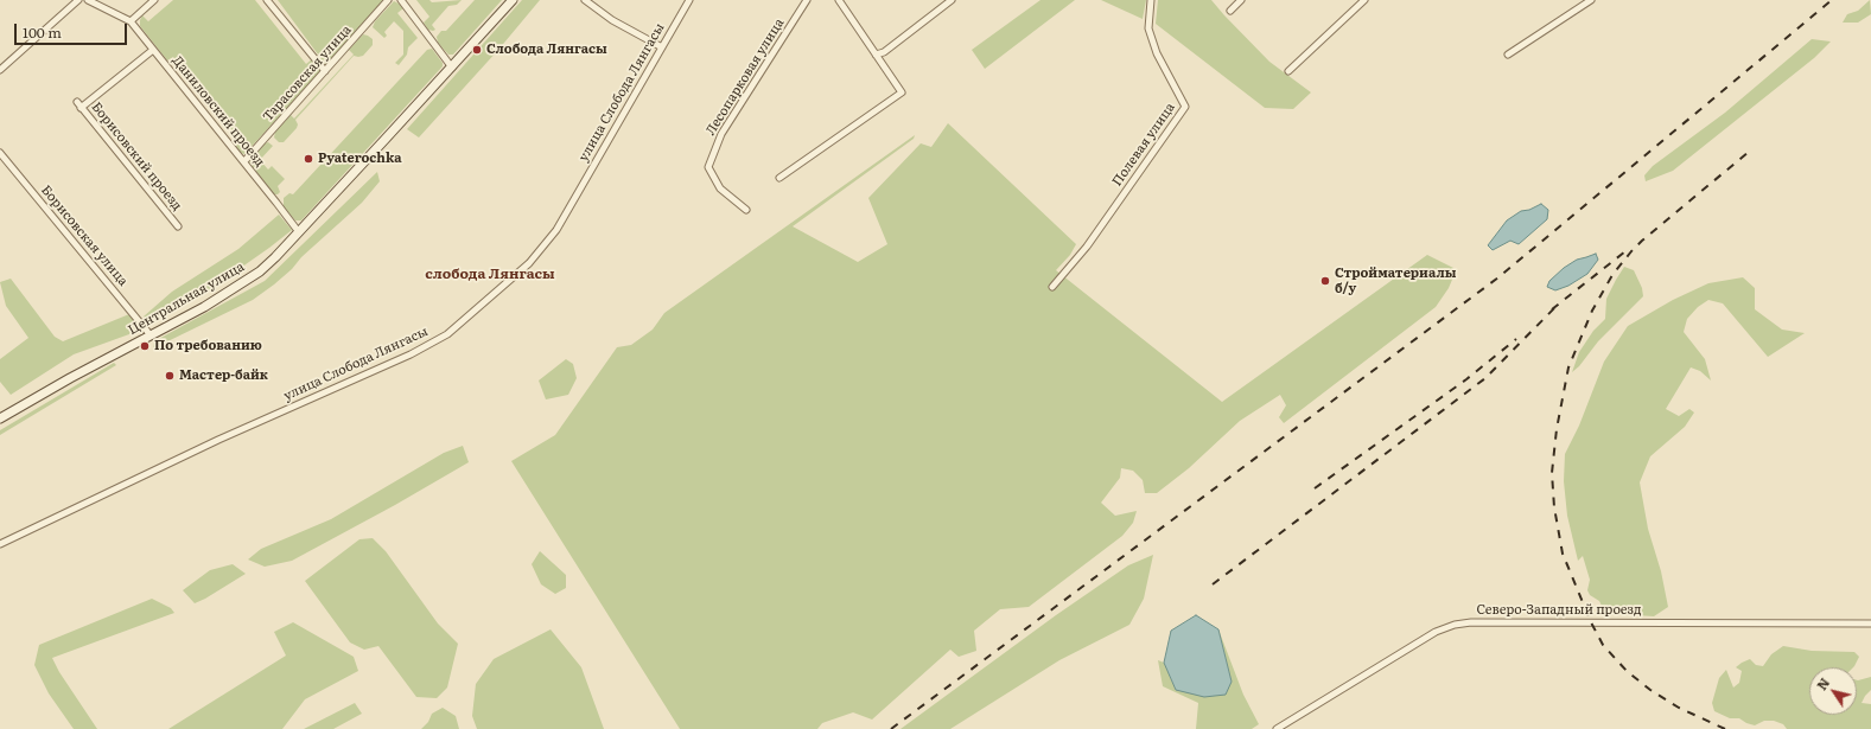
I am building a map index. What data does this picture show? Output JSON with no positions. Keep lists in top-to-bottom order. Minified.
{"streets":{"street":["Тарасовская улица","Лесопарковая улица","улица Слобода Лянгасы","Даниловский проезд","Полевая улица","Борисовский проезд","Борисовская улица","Центральная улица","Северо-Западный проезд"]},"crossings":[["Тарасовская улица","Даниловский проезд"],["Даниловский проезд","Борисовский проезд"],["Даниловский проезд","Центральная улица"],["Борисовская улица","Центральная улица"]],"districts":["слобода Лянгасы"],"places":["Слобода Лянгасы","Pyaterochka","Стройматериалы б/у","По требованию","Мастер-байк"],"scale_bar":"100 m","north":"top left"}
